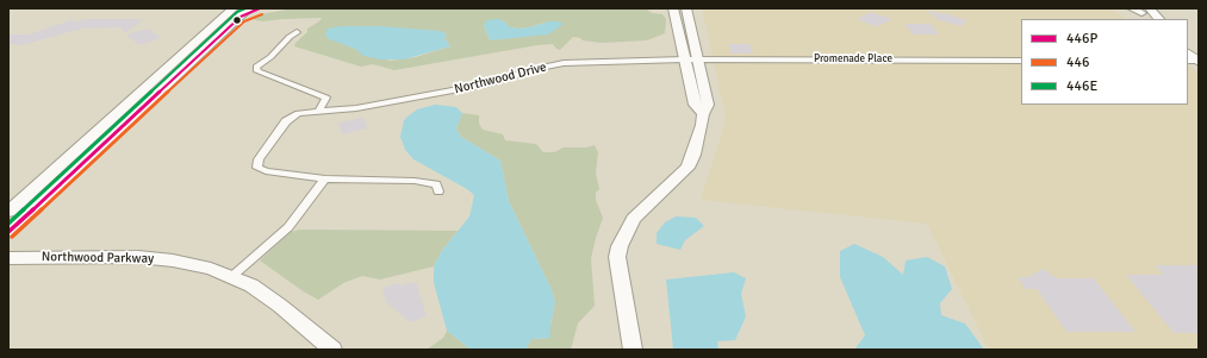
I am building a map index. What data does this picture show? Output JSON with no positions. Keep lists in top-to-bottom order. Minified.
{"streets":{"street":["Promenade Place","Northwood Drive","Northwood Parkway"]},"crossings":[["Promenade Place","Northwood Drive"]],"lines":["transit line 446P","transit line 446E","transit line 446"],"legend":["446P","446","446E"]}
